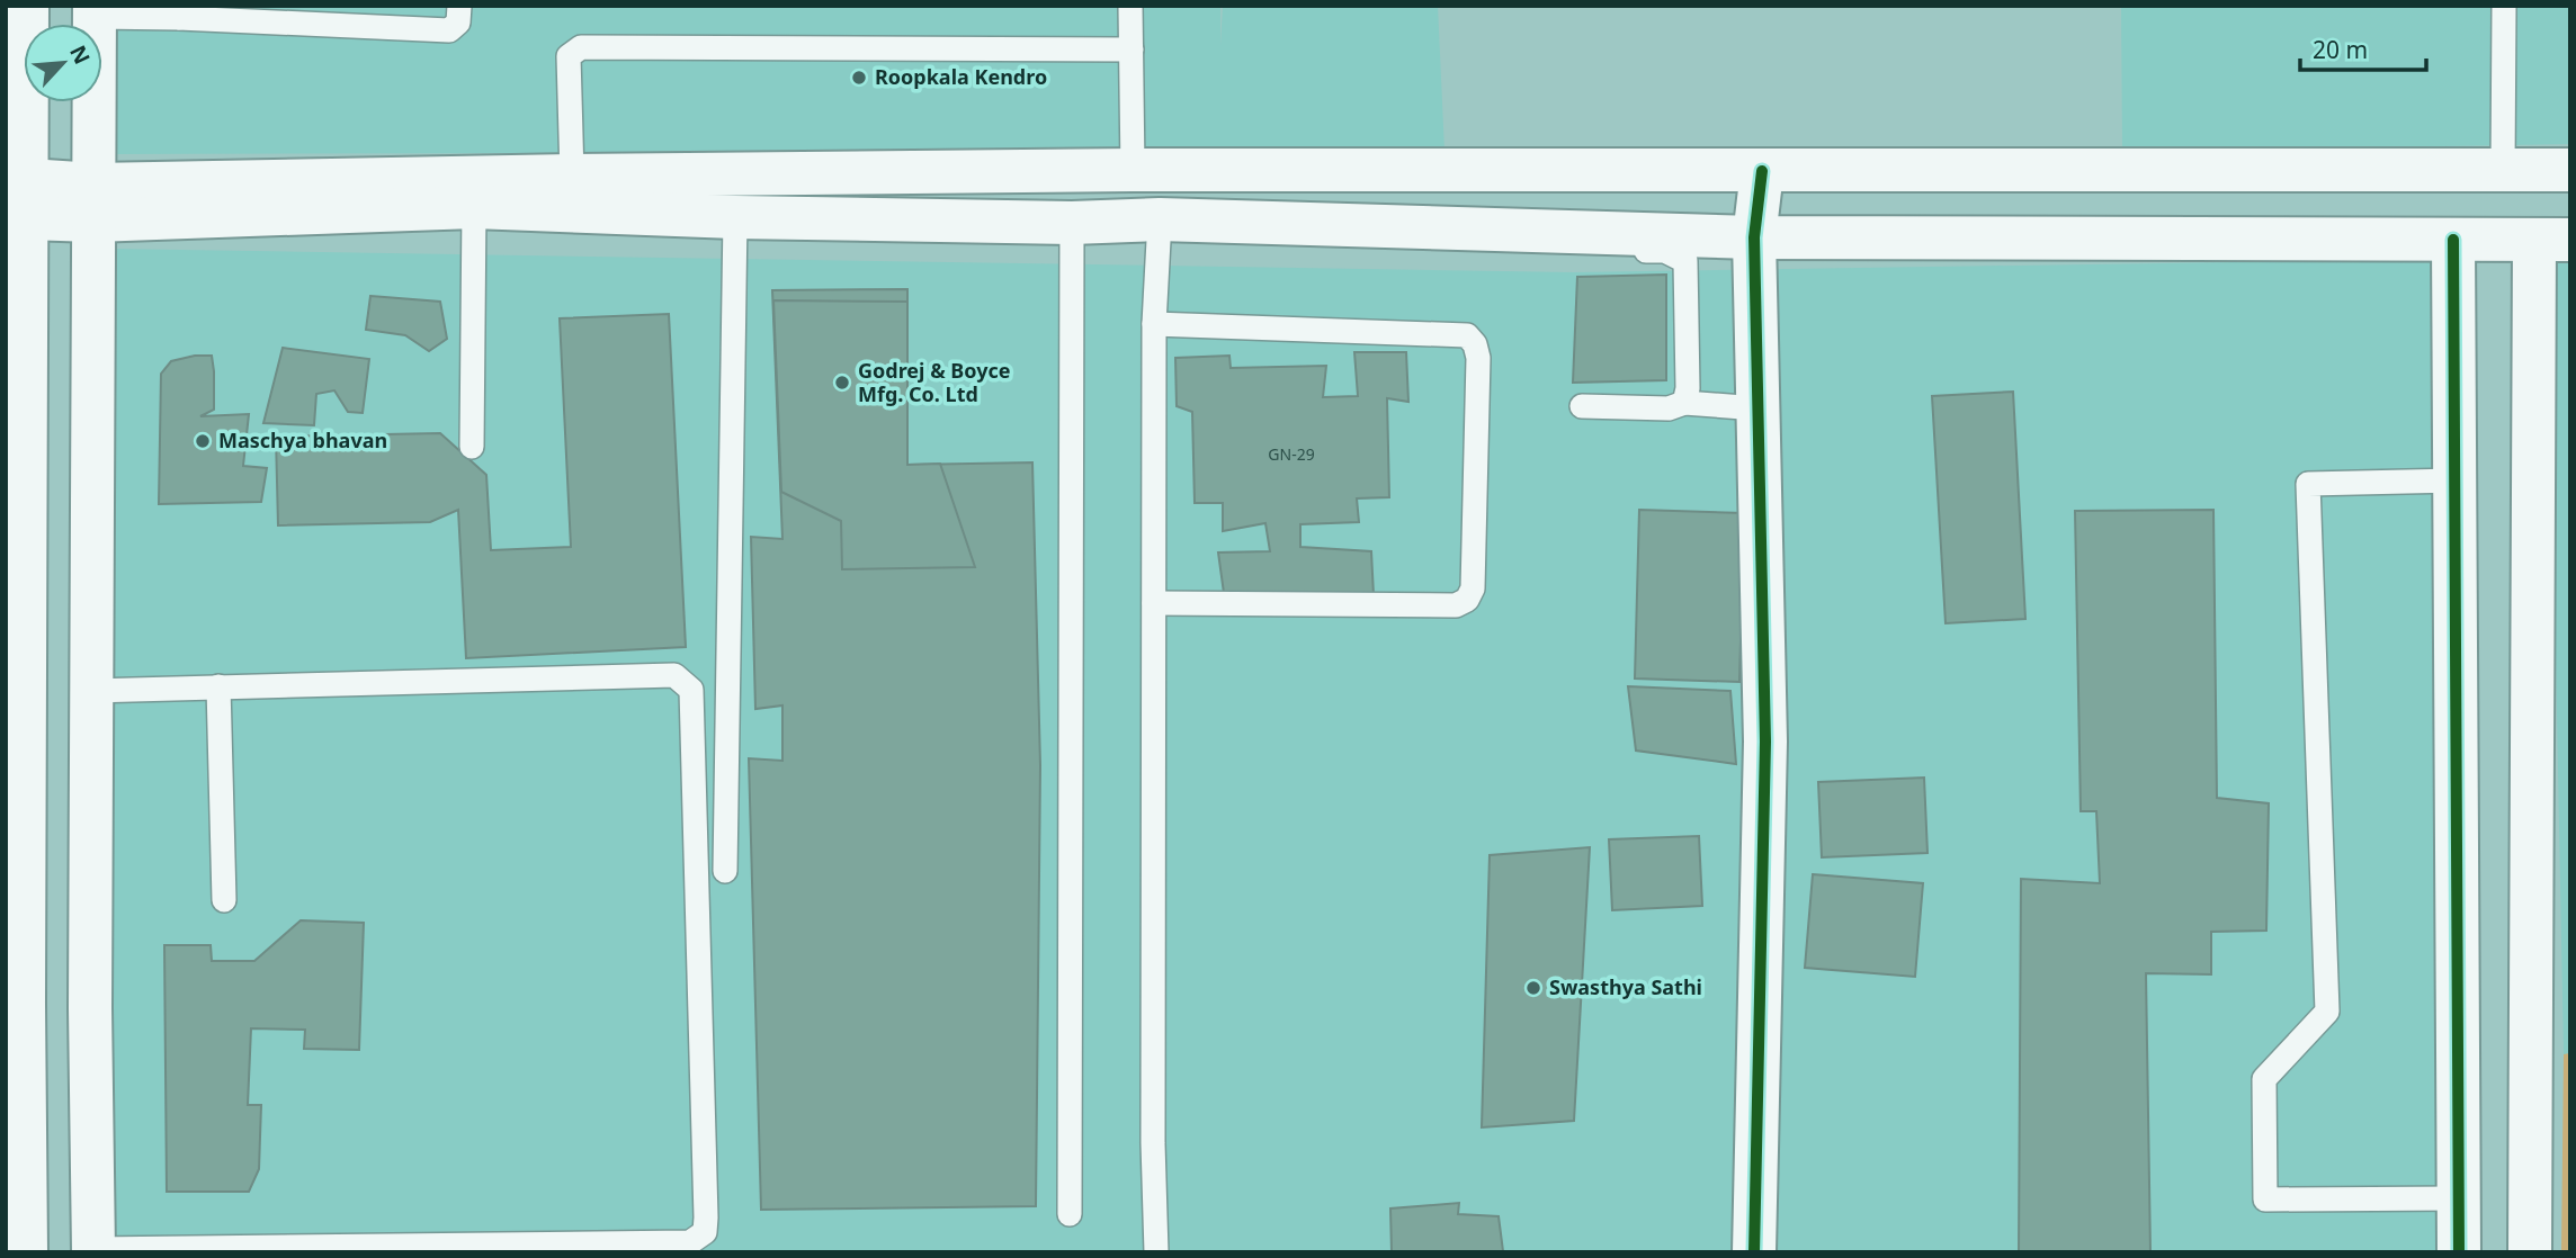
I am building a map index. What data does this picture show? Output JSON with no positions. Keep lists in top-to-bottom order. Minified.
{"places":["Roopkala Kendro","Godrej & Boyce Mfg. Co. Ltd","Maschya bhavan","Swasthya Sathi"],"house_numbers":["GN-29"],"scale_bar":"20 m","north":"top right"}
